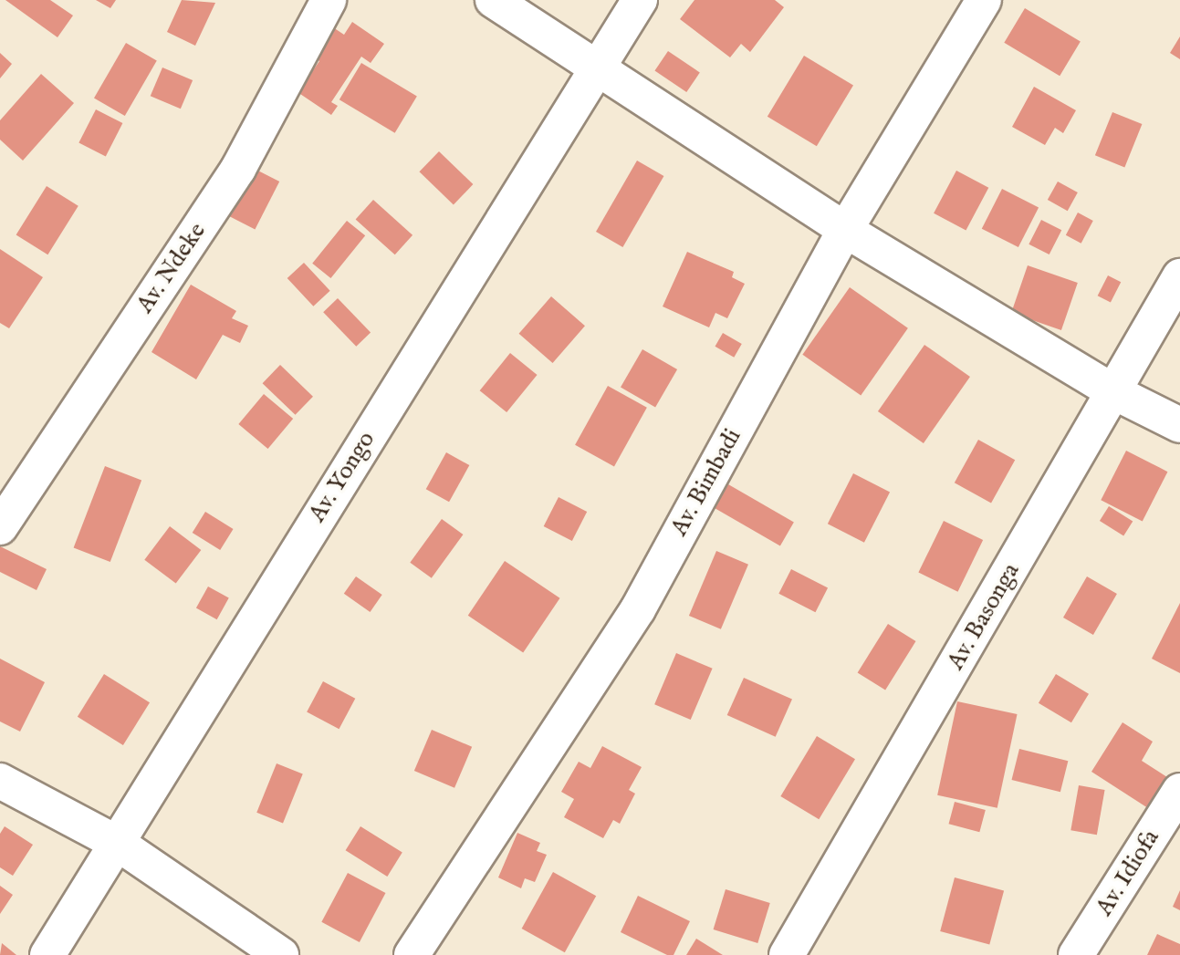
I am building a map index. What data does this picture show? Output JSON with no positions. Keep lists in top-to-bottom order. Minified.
{"streets":{"street":["Av. Ndeke","Av. Yongo","Av. Bimbadi","Av. Basonga","Av. Idiofa"]}}
